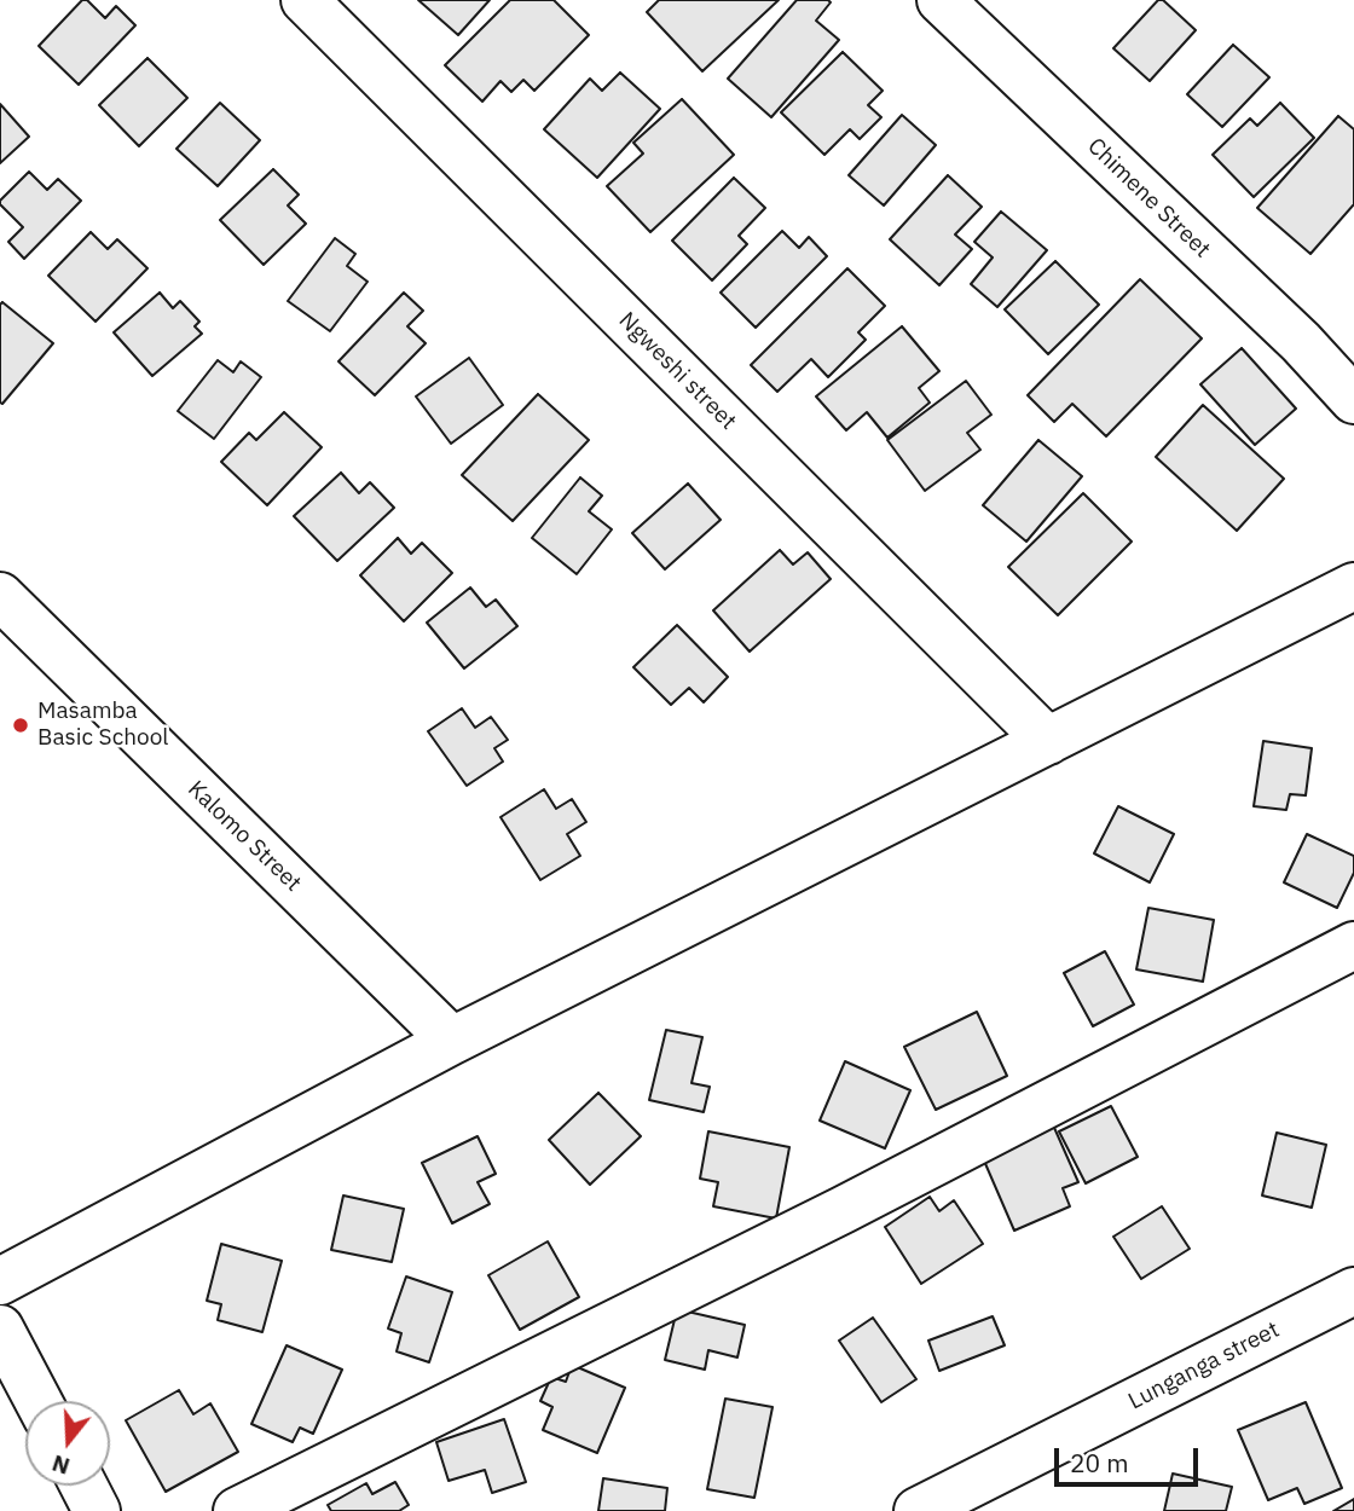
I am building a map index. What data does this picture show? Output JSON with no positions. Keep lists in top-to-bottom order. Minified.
{"streets":{"street":["Chimene Street","Ngweshi street","Kalomo Street","Lunganga street"]},"places":["Masamba Basic School"],"scale_bar":"20 m","north":"bottom"}
